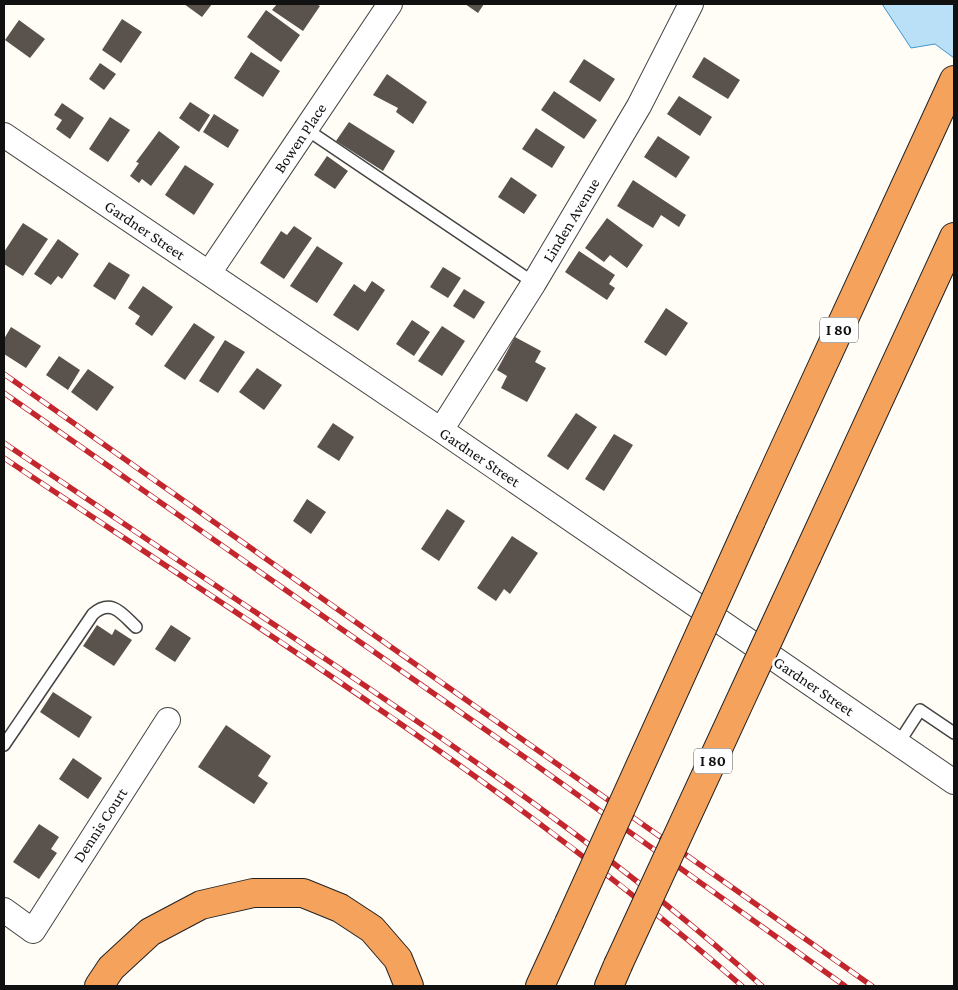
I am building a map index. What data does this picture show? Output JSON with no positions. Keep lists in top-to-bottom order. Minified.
{"streets":{"highway":["I 80"],"street":["Bowen Place","Linden Avenue","Gardner Street","Dennis Court"]},"crossings":[["Bowen Place","Gardner Street"],["Linden Avenue","Gardner Street"]]}
